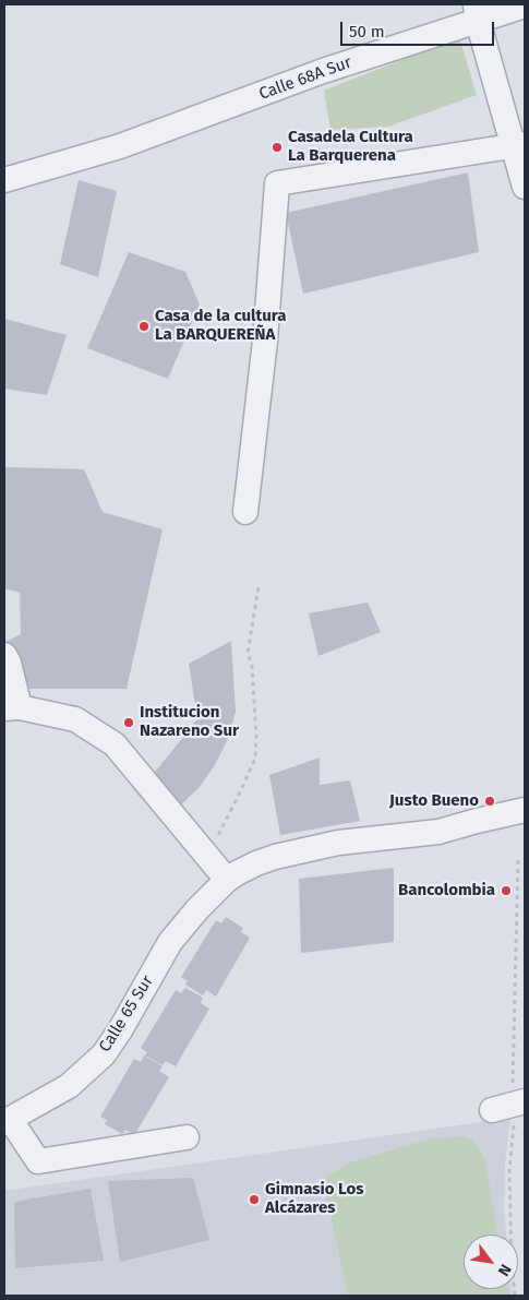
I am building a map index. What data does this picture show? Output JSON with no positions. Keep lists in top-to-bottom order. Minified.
{"streets":{"street":["Calle 68A Sur","Calle 65 Sur"]},"places":["Casadela Cultura La Barquerena","Casa de la cultura La BARQUEREÑA","Institucion Nazareno Sur","Justo Bueno","Bancolombia","Gimnasio Los Alcázares"],"scale_bar":"50 m","north":"bottom right"}
